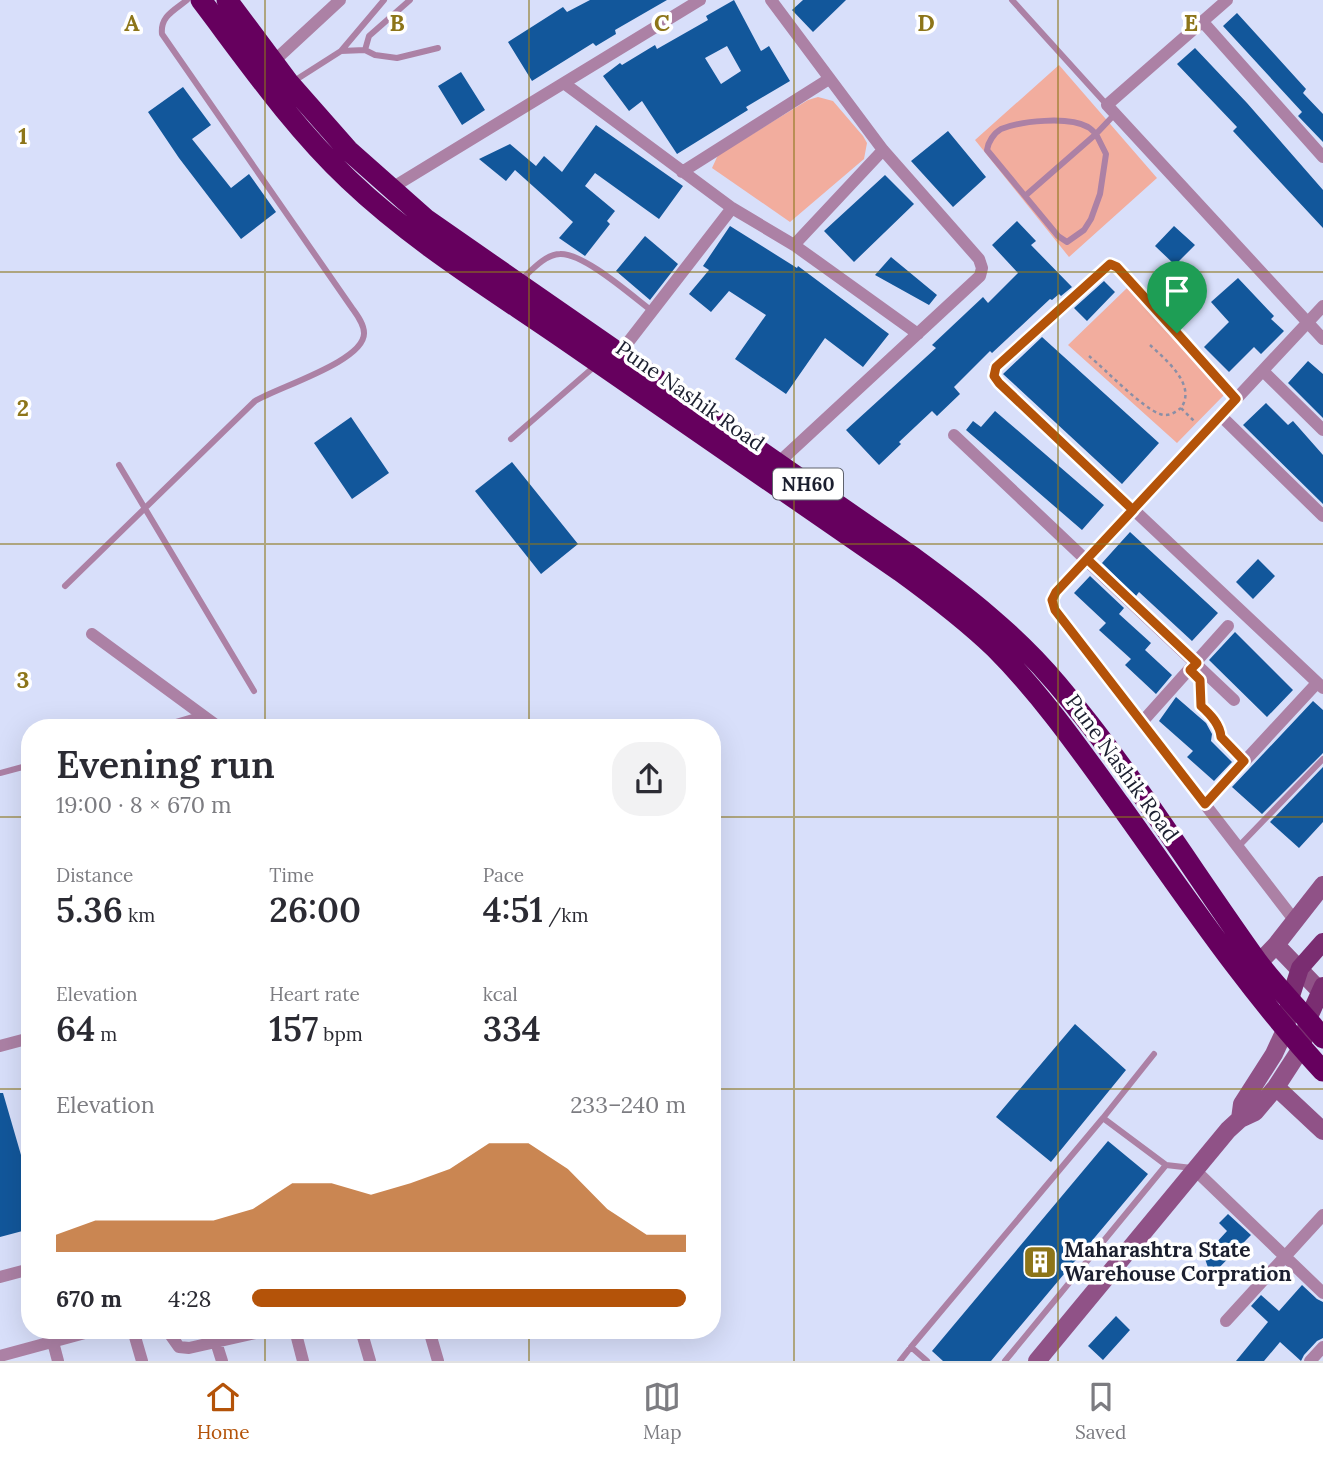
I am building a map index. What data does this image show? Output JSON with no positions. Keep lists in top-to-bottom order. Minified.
{"streets":{"highway":["Pune Nashik Road","NH60"]},"places":{"building":["Maharashtra State Warehouse Corpration"]},"page":{"heading":["Evening run","19:00 · 8 × 670 m"],"stats":[["Distance","5.36 km"],["Time","26:00"],["Pace","4:51 /km"],["Elevation","64 m"],["Heart rate","157 bpm"],["kcal","334"]],"chart":["Elevation","233–240 m"],"list":[{"name":"670 m","note":"4:28"}],"tabs":["Home","Map","Saved"]},"grid":{"columns":["A","B","C","D","E"],"rows":["1","2","3"]}}
